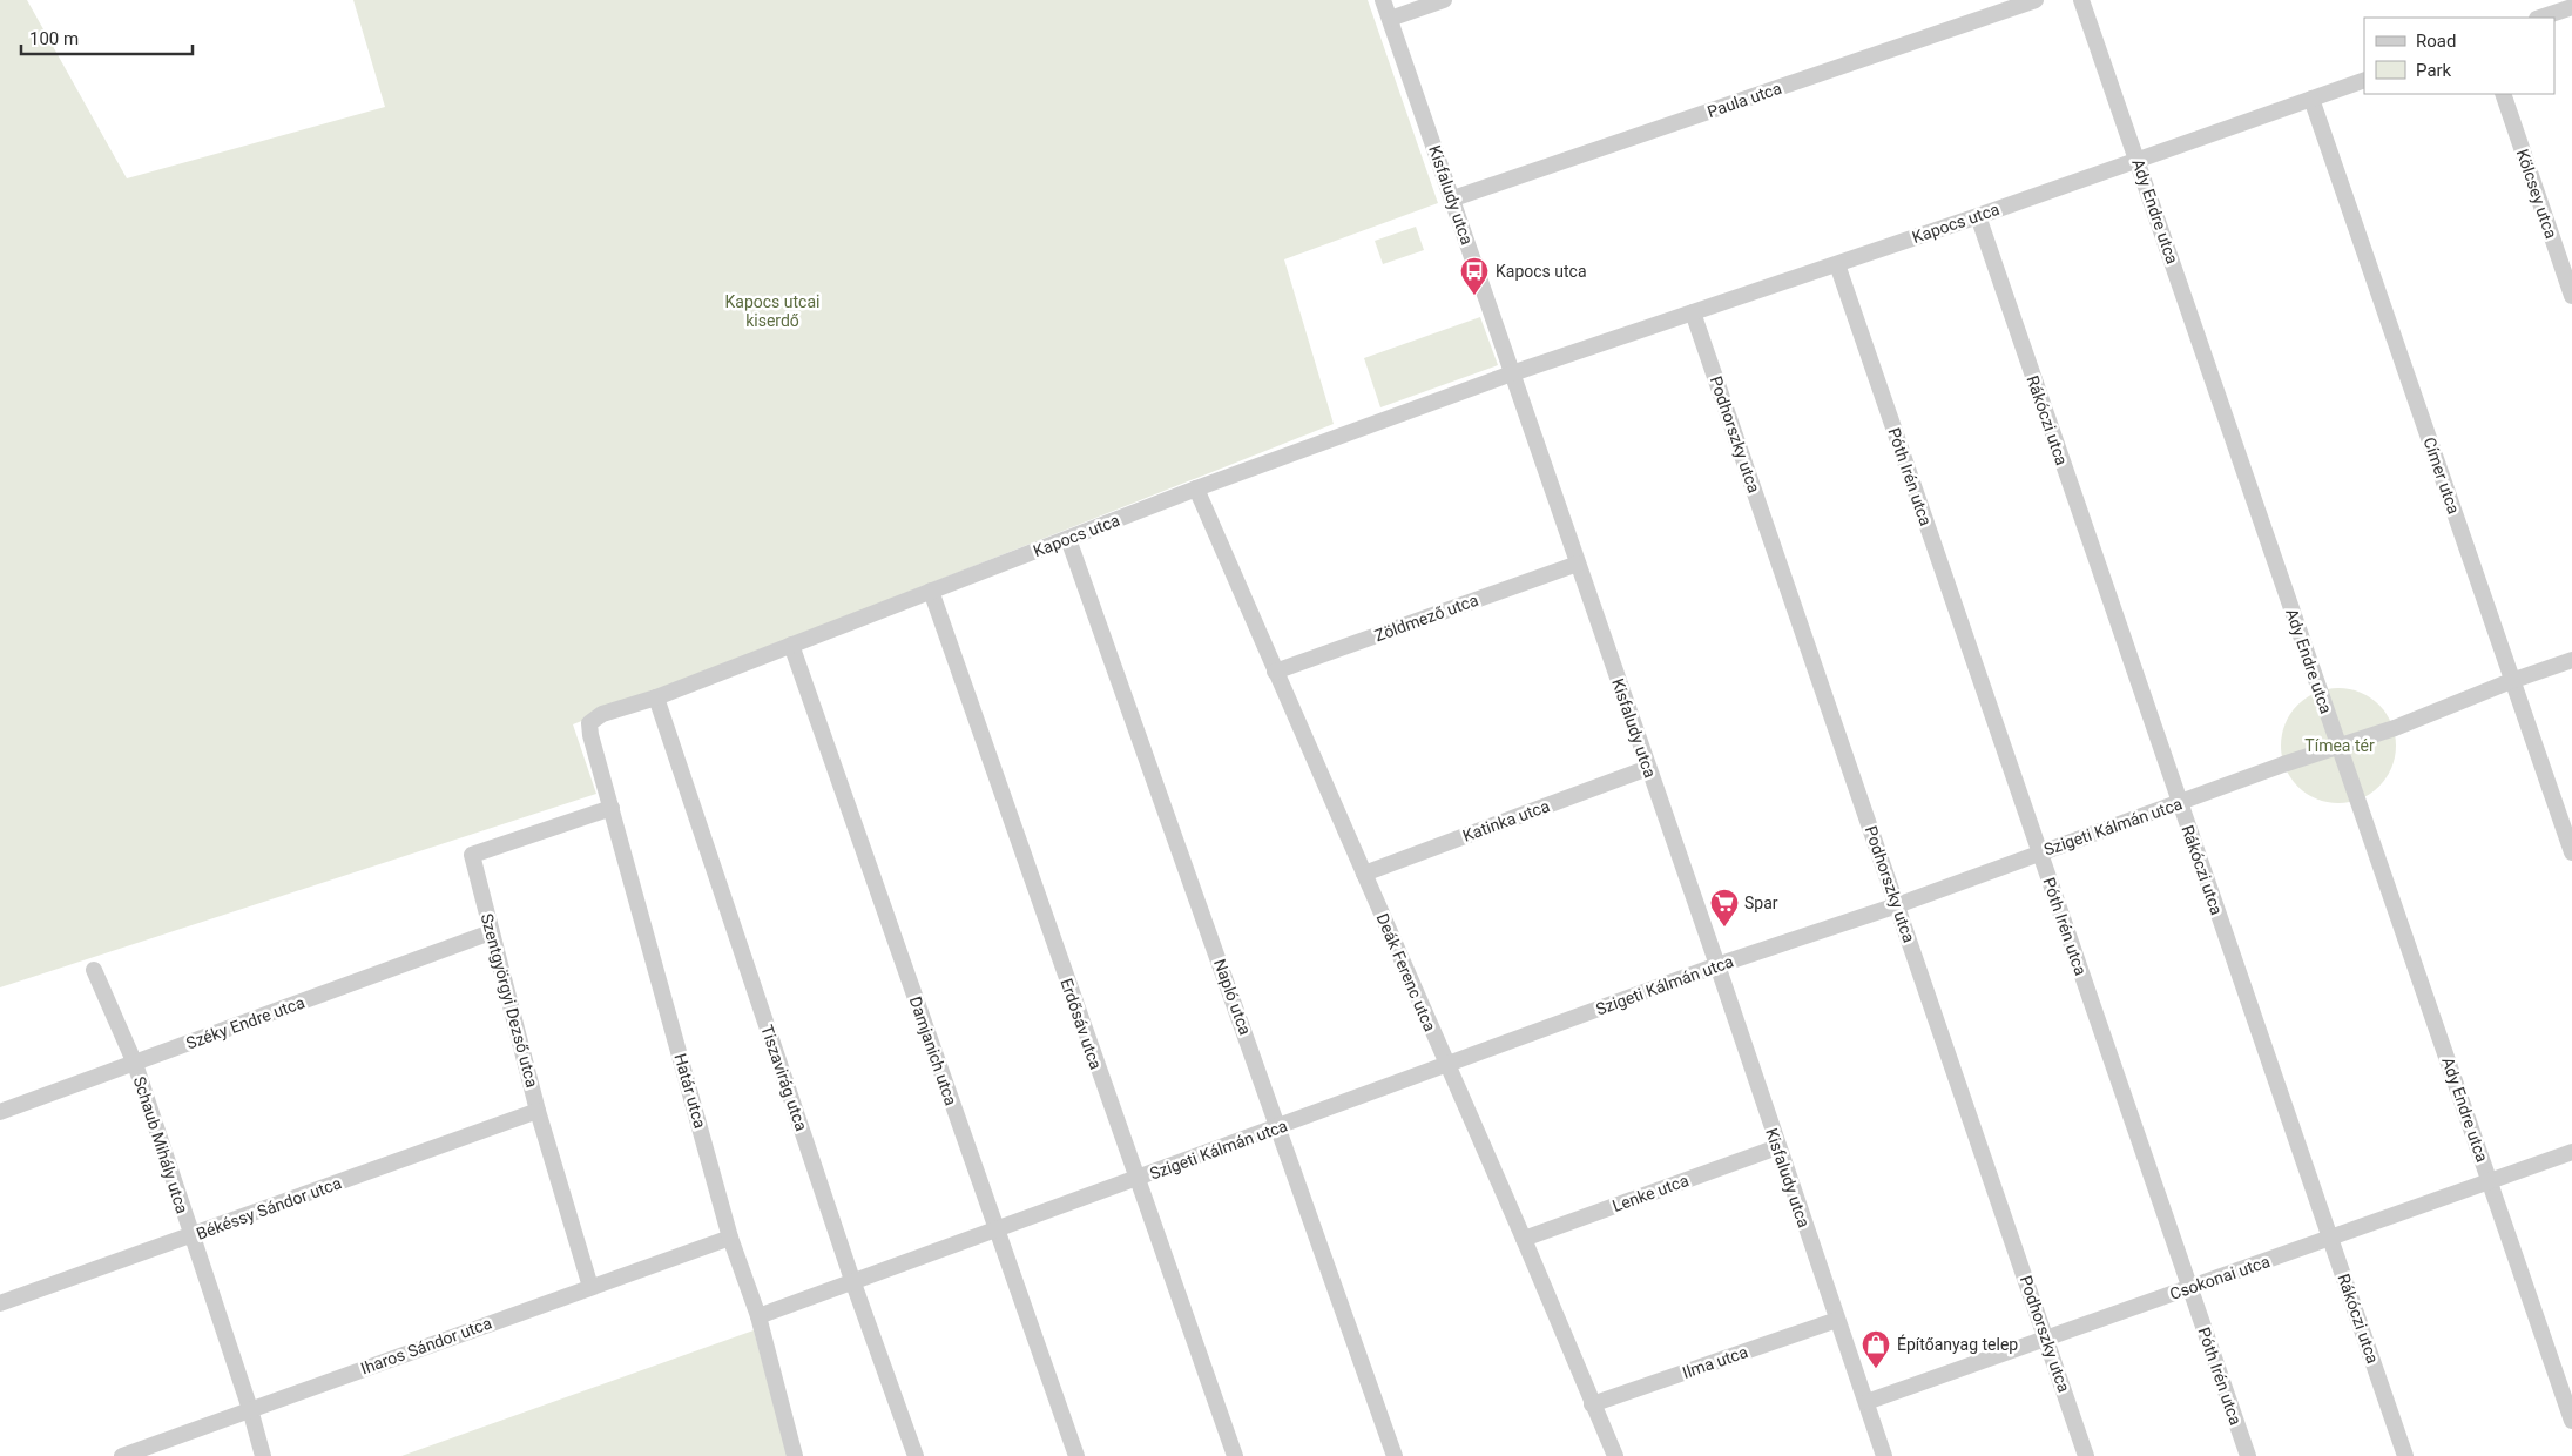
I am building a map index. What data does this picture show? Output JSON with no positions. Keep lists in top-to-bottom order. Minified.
{"streets":{"street":["Paula utca","Kölcsey utca","Kisfaludy utca","Ady Endre utca","Kapocs utca","Rákóczi utca","Podhorszky utca","Címer utca","Póth Irén utca","Zöldmező utca","Katinka utca","Szigeti Kálmán utca","Deák Ferenc utca","Napló utca","Szentgyörgyi Dezső utca","Széky Endre utca","Erdősáv utca","Damjanich utca","Tiszavirág utca","Határ utca","Schaub Mihály utca","Lenke utca","Békéssy Sándor utca","Csokonai utca","Iharos Sándor utca","Ilma utca"]},"crossings":[["Paula utca","Kisfaludy utca"],["Kisfaludy utca","Kapocs utca"],["Kisfaludy utca","Zöldmező utca"],["Kisfaludy utca","Katinka utca"],["Kisfaludy utca","Szigeti Kálmán utca"],["Kisfaludy utca","Lenke utca"],["Kisfaludy utca","Csokonai utca"],["Kisfaludy utca","Ilma utca"],["Ady Endre utca","Kapocs utca"],["Ady Endre utca","Szigeti Kálmán utca"],["Ady Endre utca","Csokonai utca"],["Kapocs utca","Rákóczi utca"],["Kapocs utca","Podhorszky utca"],["Kapocs utca","Címer utca"],["Kapocs utca","Póth Irén utca"],["Kapocs utca","Deák Ferenc utca"],["Kapocs utca","Napló utca"],["Kapocs utca","Erdősáv utca"],["Kapocs utca","Damjanich utca"],["Kapocs utca","Tiszavirág utca"],["Kapocs utca","Határ utca"],["Rákóczi utca","Szigeti Kálmán utca"],["Rákóczi utca","Csokonai utca"],["Podhorszky utca","Szigeti Kálmán utca"],["Podhorszky utca","Csokonai utca"],["Címer utca","Szigeti Kálmán utca"],["Póth Irén utca","Szigeti Kálmán utca"],["Póth Irén utca","Csokonai utca"],["Zöldmező utca","Deák Ferenc utca"],["Katinka utca","Deák Ferenc utca"],["Szigeti Kálmán utca","Deák Ferenc utca"],["Szigeti Kálmán utca","Napló utca"],["Szigeti Kálmán utca","Erdősáv utca"],["Szigeti Kálmán utca","Damjanich utca"],["Szigeti Kálmán utca","Tiszavirág utca"],["Szigeti Kálmán utca","Határ utca"],["Deák Ferenc utca","Lenke utca"],["Deák Ferenc utca","Ilma utca"],["Szentgyörgyi Dezső utca","Széky Endre utca"],["Szentgyörgyi Dezső utca","Határ utca"],["Szentgyörgyi Dezső utca","Békéssy Sándor utca"],["Szentgyörgyi Dezső utca","Iharos Sándor utca"],["Széky Endre utca","Schaub Mihály utca"],["Határ utca","Iharos Sándor utca"],["Schaub Mihály utca","Békéssy Sándor utca"],["Schaub Mihály utca","Iharos Sándor utca"]],"parks":["Kapocs utcai kiserdő","Tímea tér"],"places":{"bus stop":["Kapocs utca"],"supermarket":["Spar"],"shop":["Építőanyag telep"]},"legend":["Road","Park"],"scale_bar":"100 m"}
